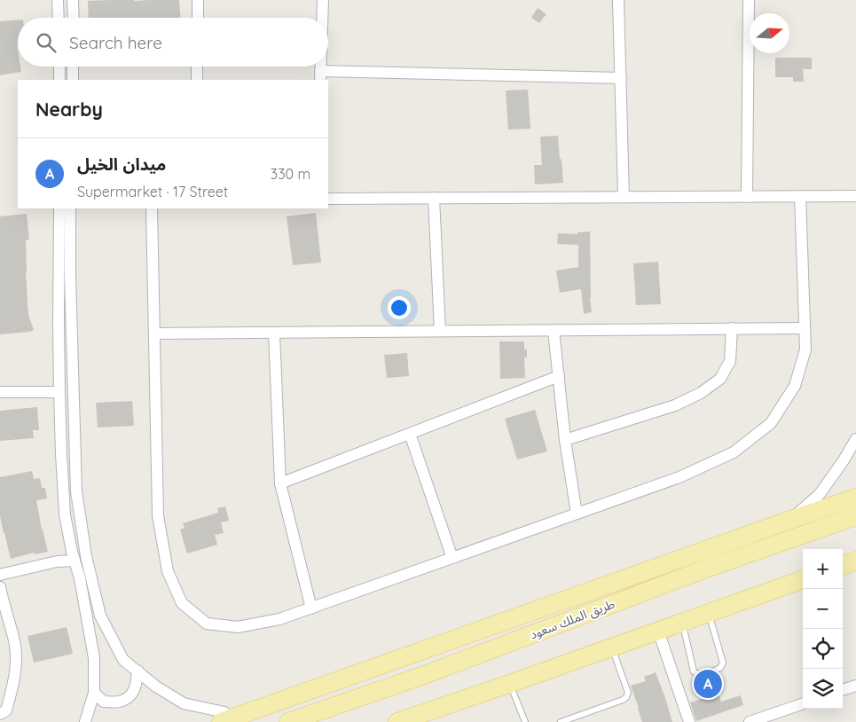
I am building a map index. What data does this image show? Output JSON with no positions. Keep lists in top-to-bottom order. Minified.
{"streets":{"main road":["طريق الملك سعود"]},"north":"right","page":{"search":"Search here","heading":"Nearby","list":[{"mark":"A","name":"ميدان الخيل","note":"Supermarket · 17 Street","value":"330 m"}],"map_buttons":["+","−"],"pins":"A"}}
